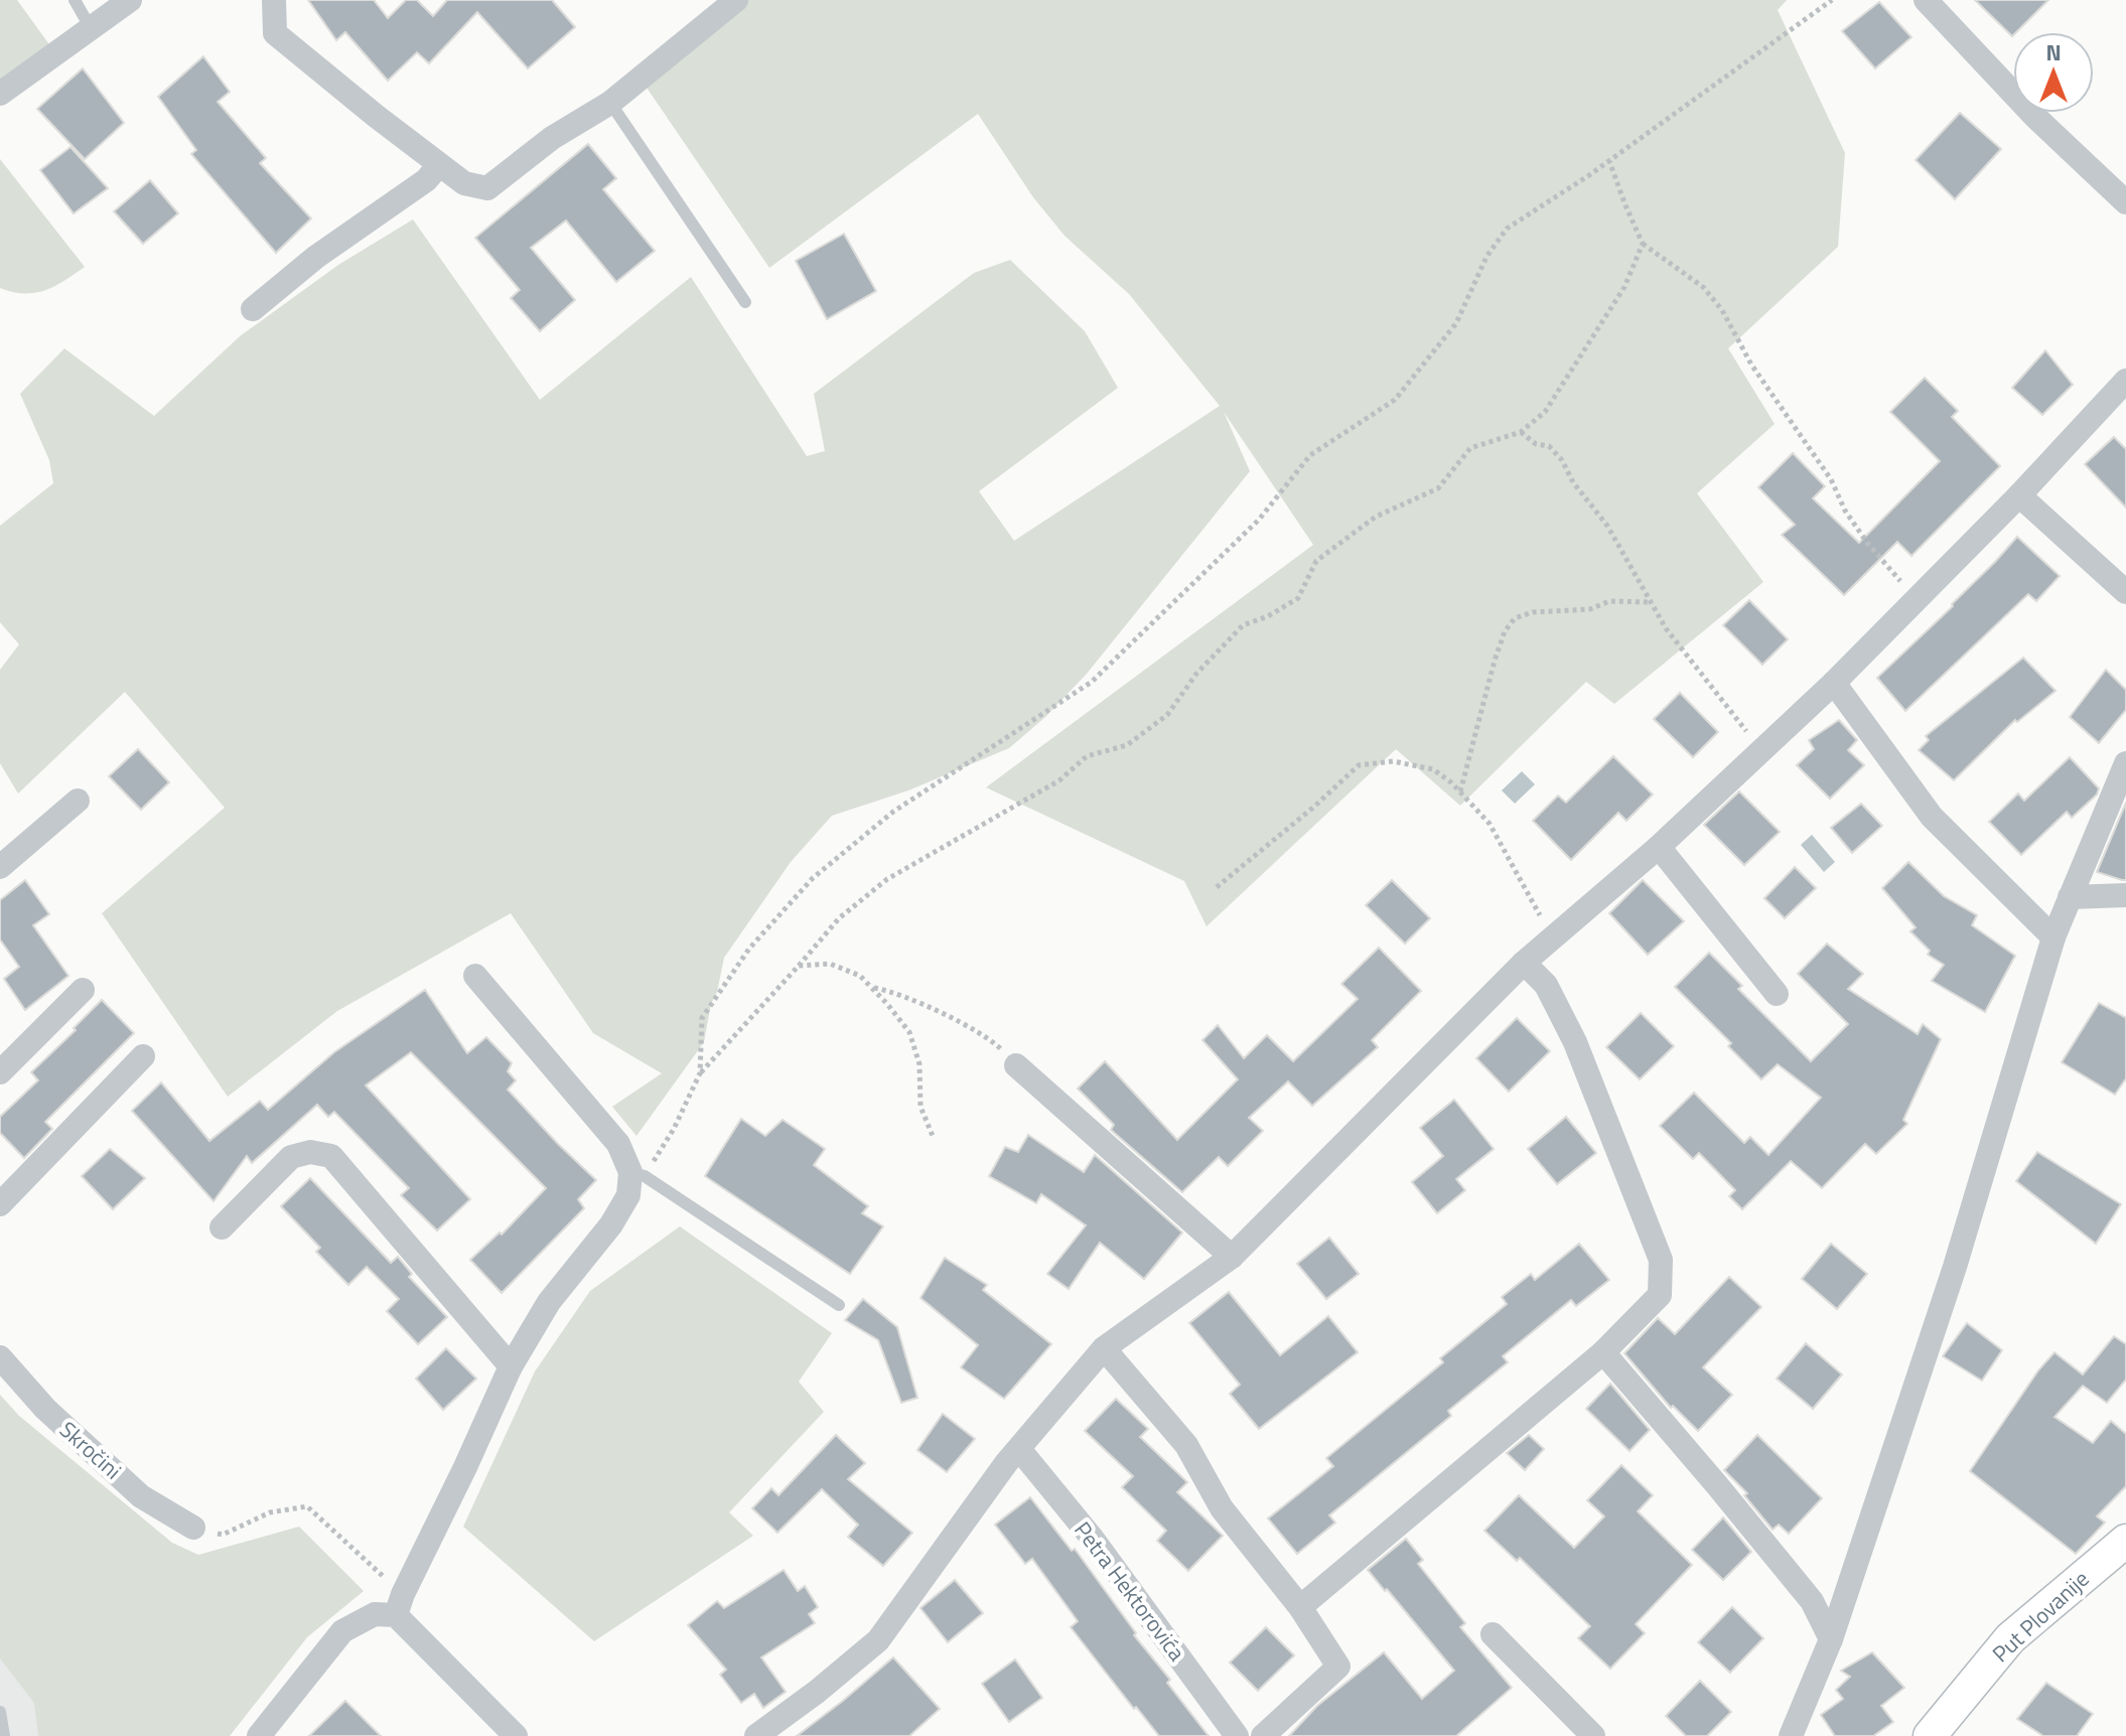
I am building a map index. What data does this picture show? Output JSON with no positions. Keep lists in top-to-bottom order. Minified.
{"streets":{"street":["Skročini","Petra Hektorovića","Put Plovanije"]},"north":"top"}
